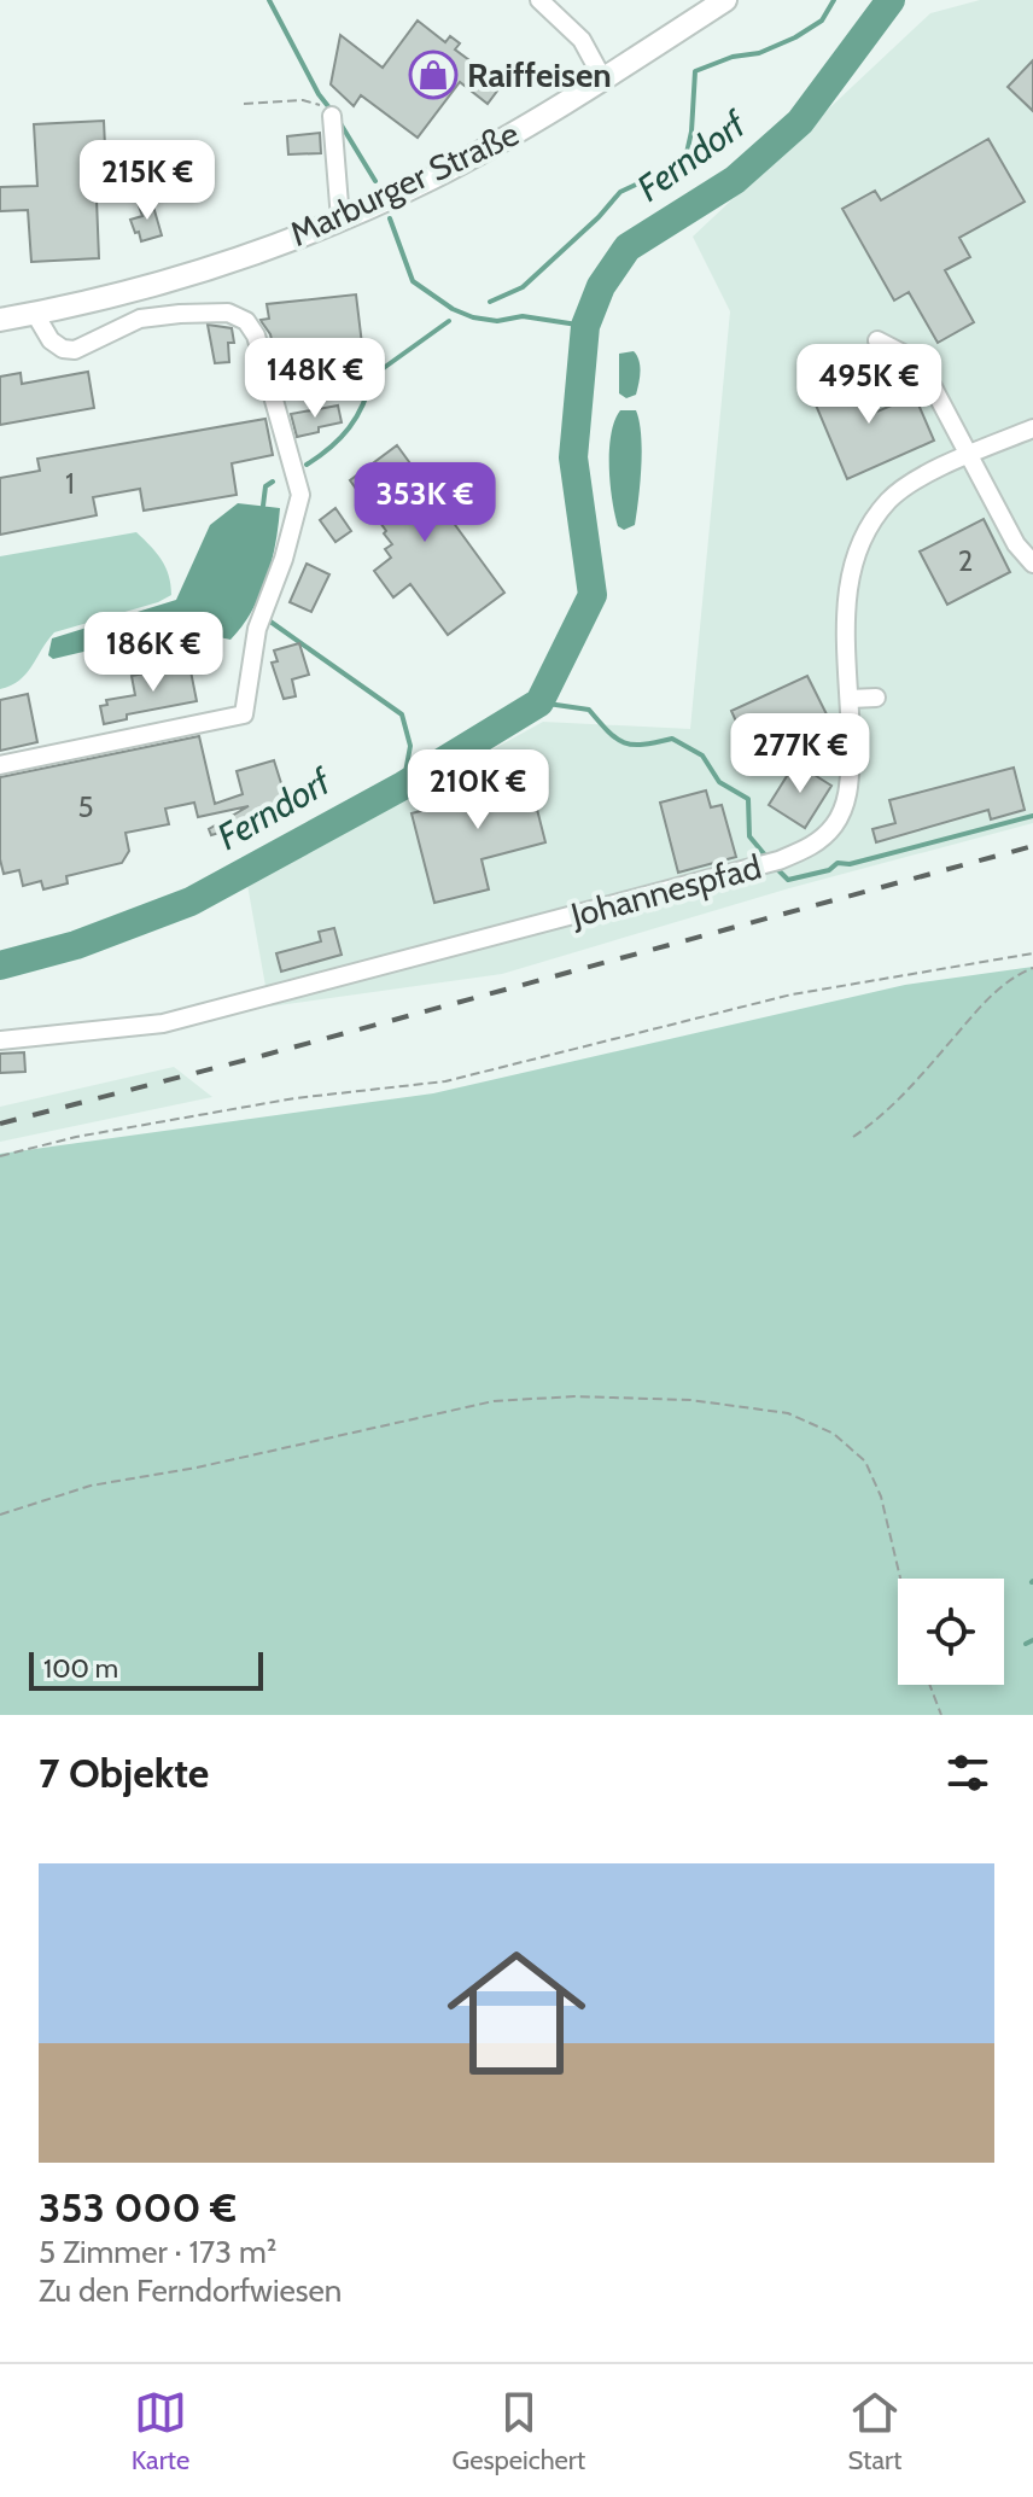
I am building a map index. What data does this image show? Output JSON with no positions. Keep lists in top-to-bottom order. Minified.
{"streets":{"main road":["Marburger Straße"],"street":["Johannespfad"]},"water":["Ferndorf"],"places":{"shop":["Raiffeisen"]},"house_numbers":["1","2","5"],"scale_bar":"100 m","page":{"price":["215K €","148K €","495K €","353K €","186K €","277K €","210K €"],"scale":"100 m","heading":"7 Objekte","list":[{"name":"353 000 €","note":"5 Zimmer · 173 m² · Zu den Ferndorfwiesen"}],"tabs":["Karte","Gespeichert","Start"]}}
